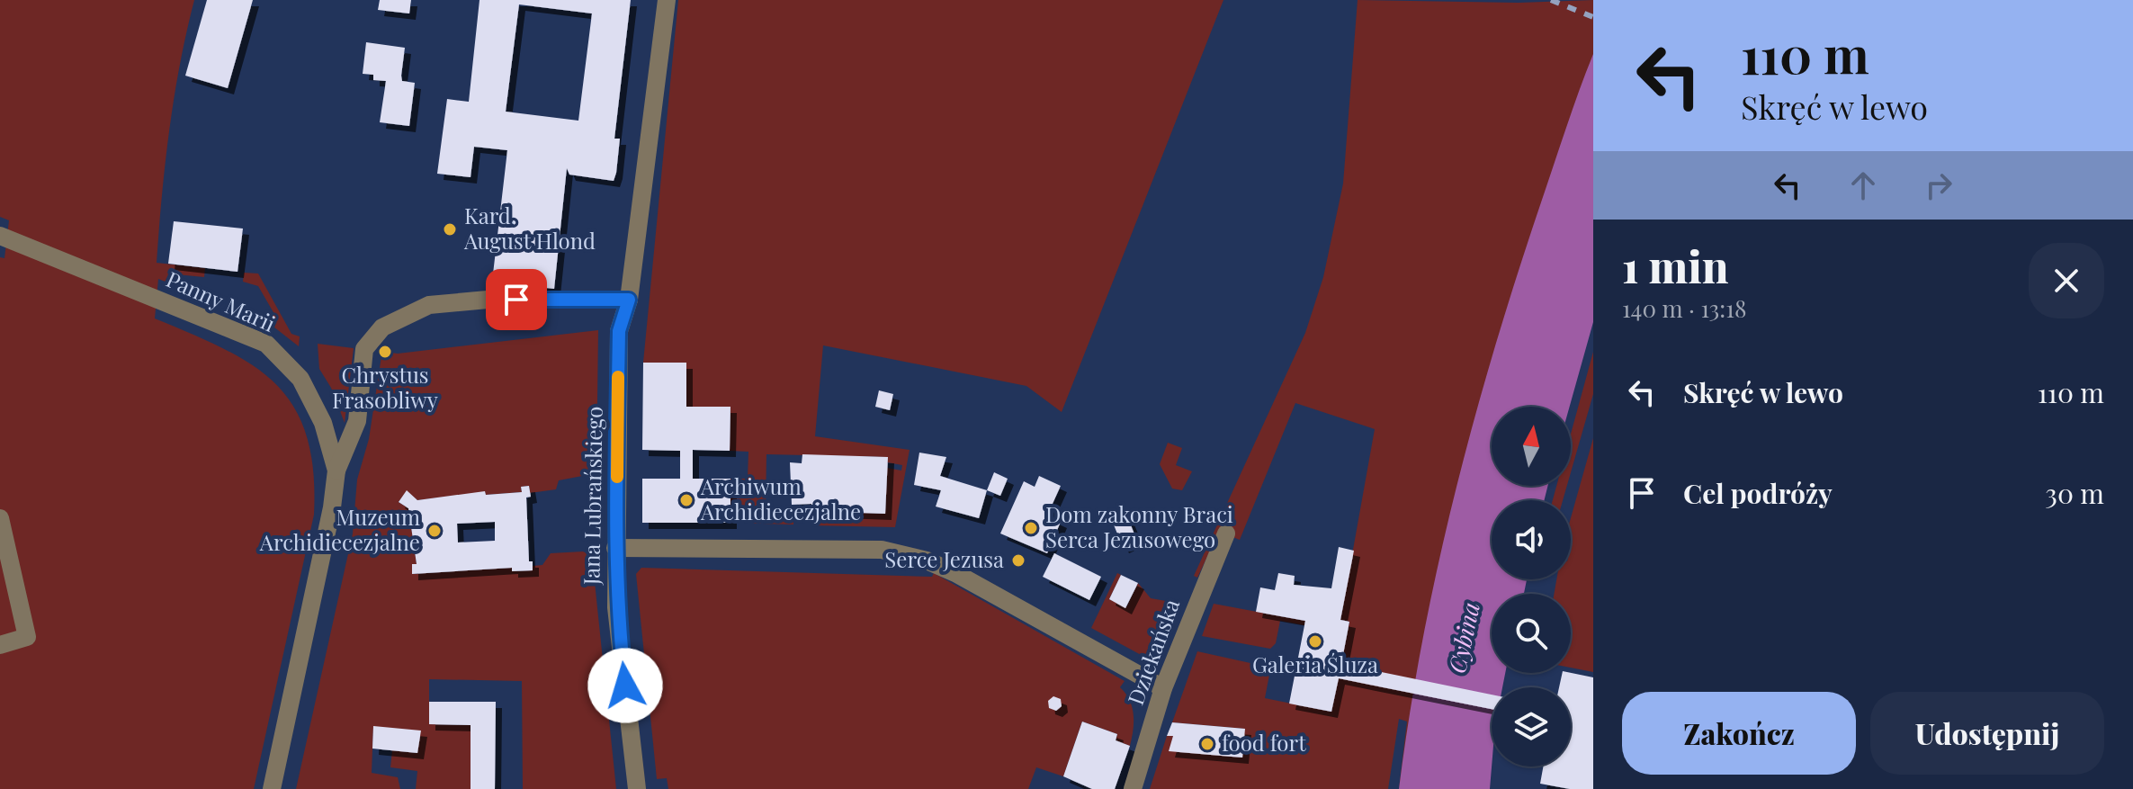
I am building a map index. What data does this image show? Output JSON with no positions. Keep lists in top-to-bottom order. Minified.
{"streets":{"street":["Panny Marii","Jana Lubrańskiego","Dziekańska"]},"water":["Cybina"],"places":["Kard. August Hlond","Chrystus Frasobliwy","Archiwum Archidiecezjalne","Dom zakonny Braci Serca Jezusowego","Muzeum Archidiecezjalne","Serce Jezusa","Galeria Śluza","food fort"],"north":"top","page":{"turn":["110 m","Skręć w lewo"],"heading":["1 min","140 m · 13:18"],"list":[{"name":"Skręć w lewo","value":"110 m"},{"name":"Cel podróży","value":"30 m"}],"buttons":["Zakończ","Udostępnij"]}}
